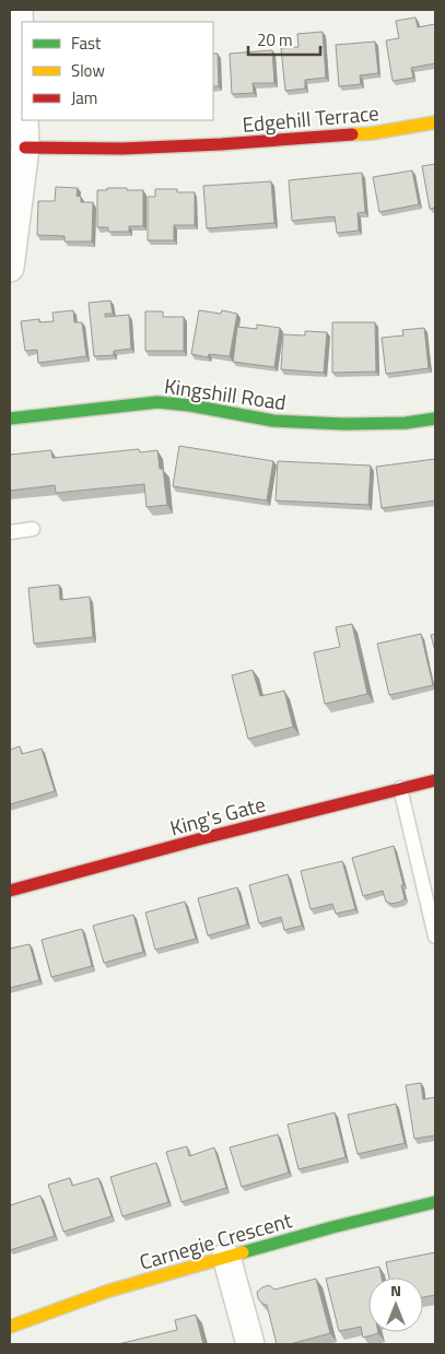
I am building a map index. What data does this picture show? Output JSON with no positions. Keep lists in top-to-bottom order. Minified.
{"streets":{"street":["Edgehill Terrace","Kingshill Road","King's Gate","Carnegie Crescent"]},"legend":["Fast","Slow","Jam"],"scale_bar":"20 m","north":"top"}
